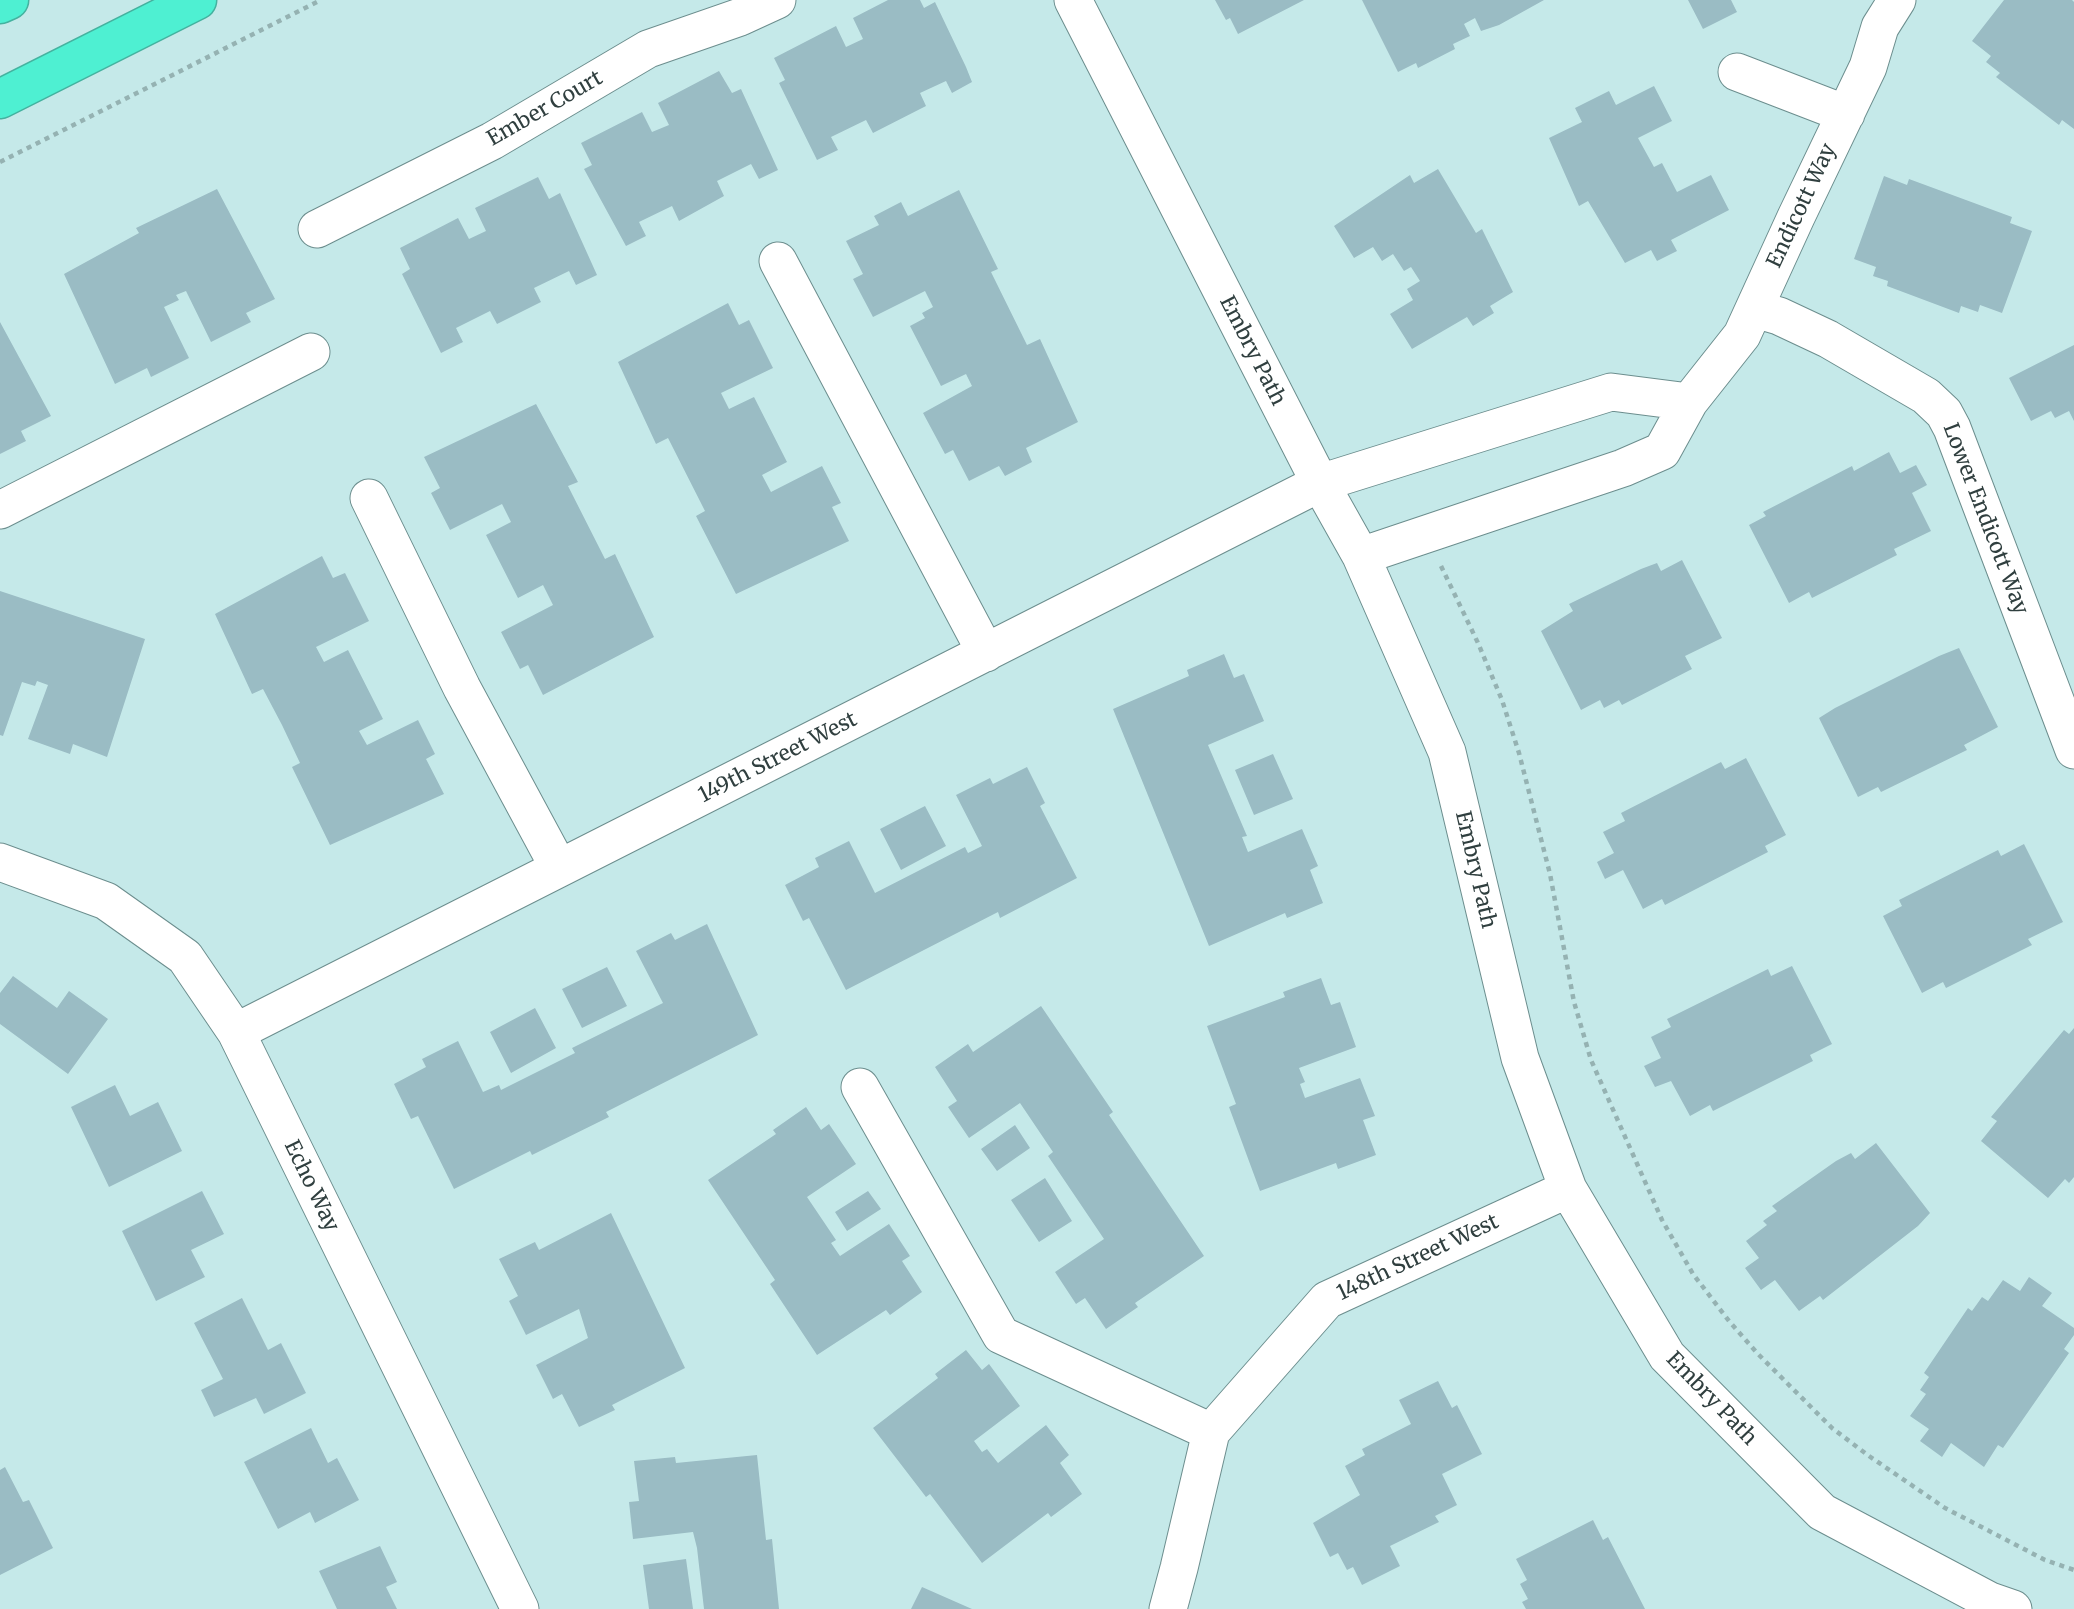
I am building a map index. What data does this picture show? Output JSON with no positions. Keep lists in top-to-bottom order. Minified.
{"streets":{"street":["Ember Court","Endicott Way","Embry Path","Lower Endicott Way","149th Street West","Echo Way","148th Street West"]},"crossings":[["Endicott Way","Embry Path"],["Endicott Way","Lower Endicott Way"],["Embry Path","149th Street West"],["Embry Path","148th Street West"],["149th Street West","Echo Way"]]}
